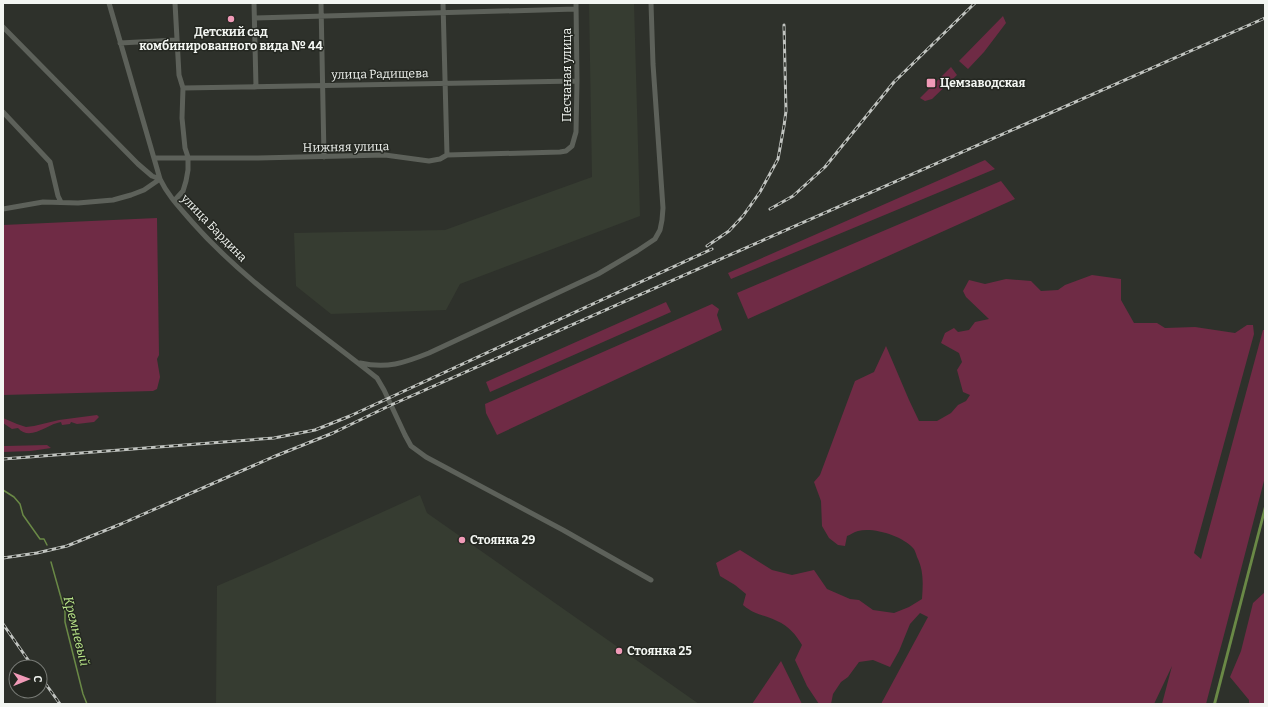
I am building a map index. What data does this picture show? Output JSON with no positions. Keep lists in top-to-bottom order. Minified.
{"streets":{"street":["улица Радищева","Песчаная улица","Нижняя улица","улица Бардина"]},"crossings":[["улица Радищева","Песчаная улица"],["Песчаная улица","Нижняя улица"]],"water":["Кремневый"],"places":{"other":["Детский сад комбинированного вида № 44","Стоянка 29","Стоянка 25"],"transit":["Цемзаводская"]},"north":"right"}
